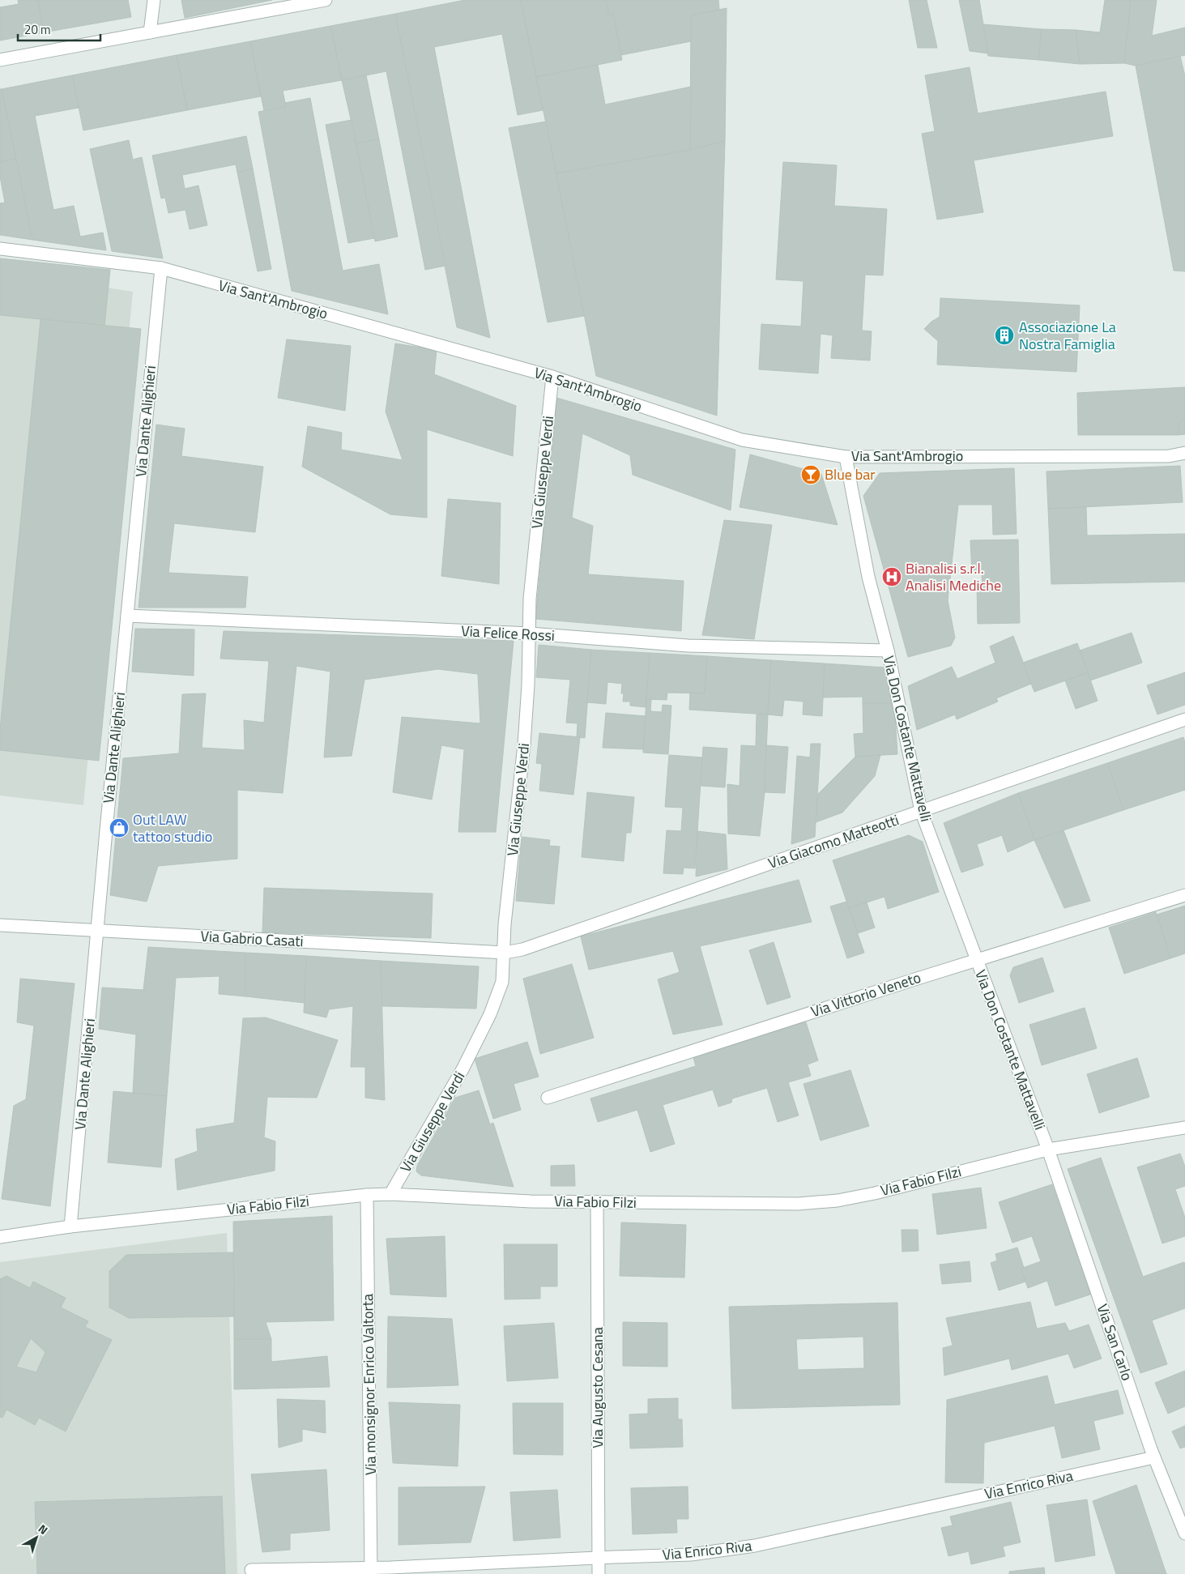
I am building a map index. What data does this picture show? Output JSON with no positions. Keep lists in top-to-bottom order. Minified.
{"streets":{"street":["Via Sant'Ambrogio","Via Dante Alighieri","Via Giuseppe Verdi","Via Felice Rossi","Via Don Costante Mattavelli","Via Giacomo Matteotti","Via Gabrio Casati","Via Vittorio Veneto","Via Fabio Filzi","Via San Carlo","Via monsignor Enrico Valtorta","Via Augusto Cesana","Via Enrico Riva"]},"crossings":[["Via Sant'Ambrogio","Via Dante Alighieri"],["Via Sant'Ambrogio","Via Giuseppe Verdi"],["Via Sant'Ambrogio","Via Don Costante Mattavelli"],["Via Dante Alighieri","Via Felice Rossi"],["Via Dante Alighieri","Via Gabrio Casati"],["Via Dante Alighieri","Via Fabio Filzi"],["Via Giuseppe Verdi","Via Felice Rossi"],["Via Giuseppe Verdi","Via Giacomo Matteotti"],["Via Giuseppe Verdi","Via Gabrio Casati"],["Via Giuseppe Verdi","Via Fabio Filzi"],["Via Felice Rossi","Via Don Costante Mattavelli"],["Via Don Costante Mattavelli","Via Giacomo Matteotti"],["Via Don Costante Mattavelli","Via Vittorio Veneto"],["Via Don Costante Mattavelli","Via Fabio Filzi"],["Via Don Costante Mattavelli","Via San Carlo"],["Via Giacomo Matteotti","Via Gabrio Casati"],["Via Fabio Filzi","Via San Carlo"],["Via Fabio Filzi","Via monsignor Enrico Valtorta"],["Via Fabio Filzi","Via Augusto Cesana"],["Via San Carlo","Via Enrico Riva"],["Via monsignor Enrico Valtorta","Via Enrico Riva"],["Via Augusto Cesana","Via Enrico Riva"]],"places":{"building":["Associazione La Nostra Famiglia"],"bar":["Blue bar"],"hospital":["Bianalisi s.r.l. Analisi Mediche"],"shop":["Out LAW tattoo studio"]},"scale_bar":"20 m","north":"top right"}
